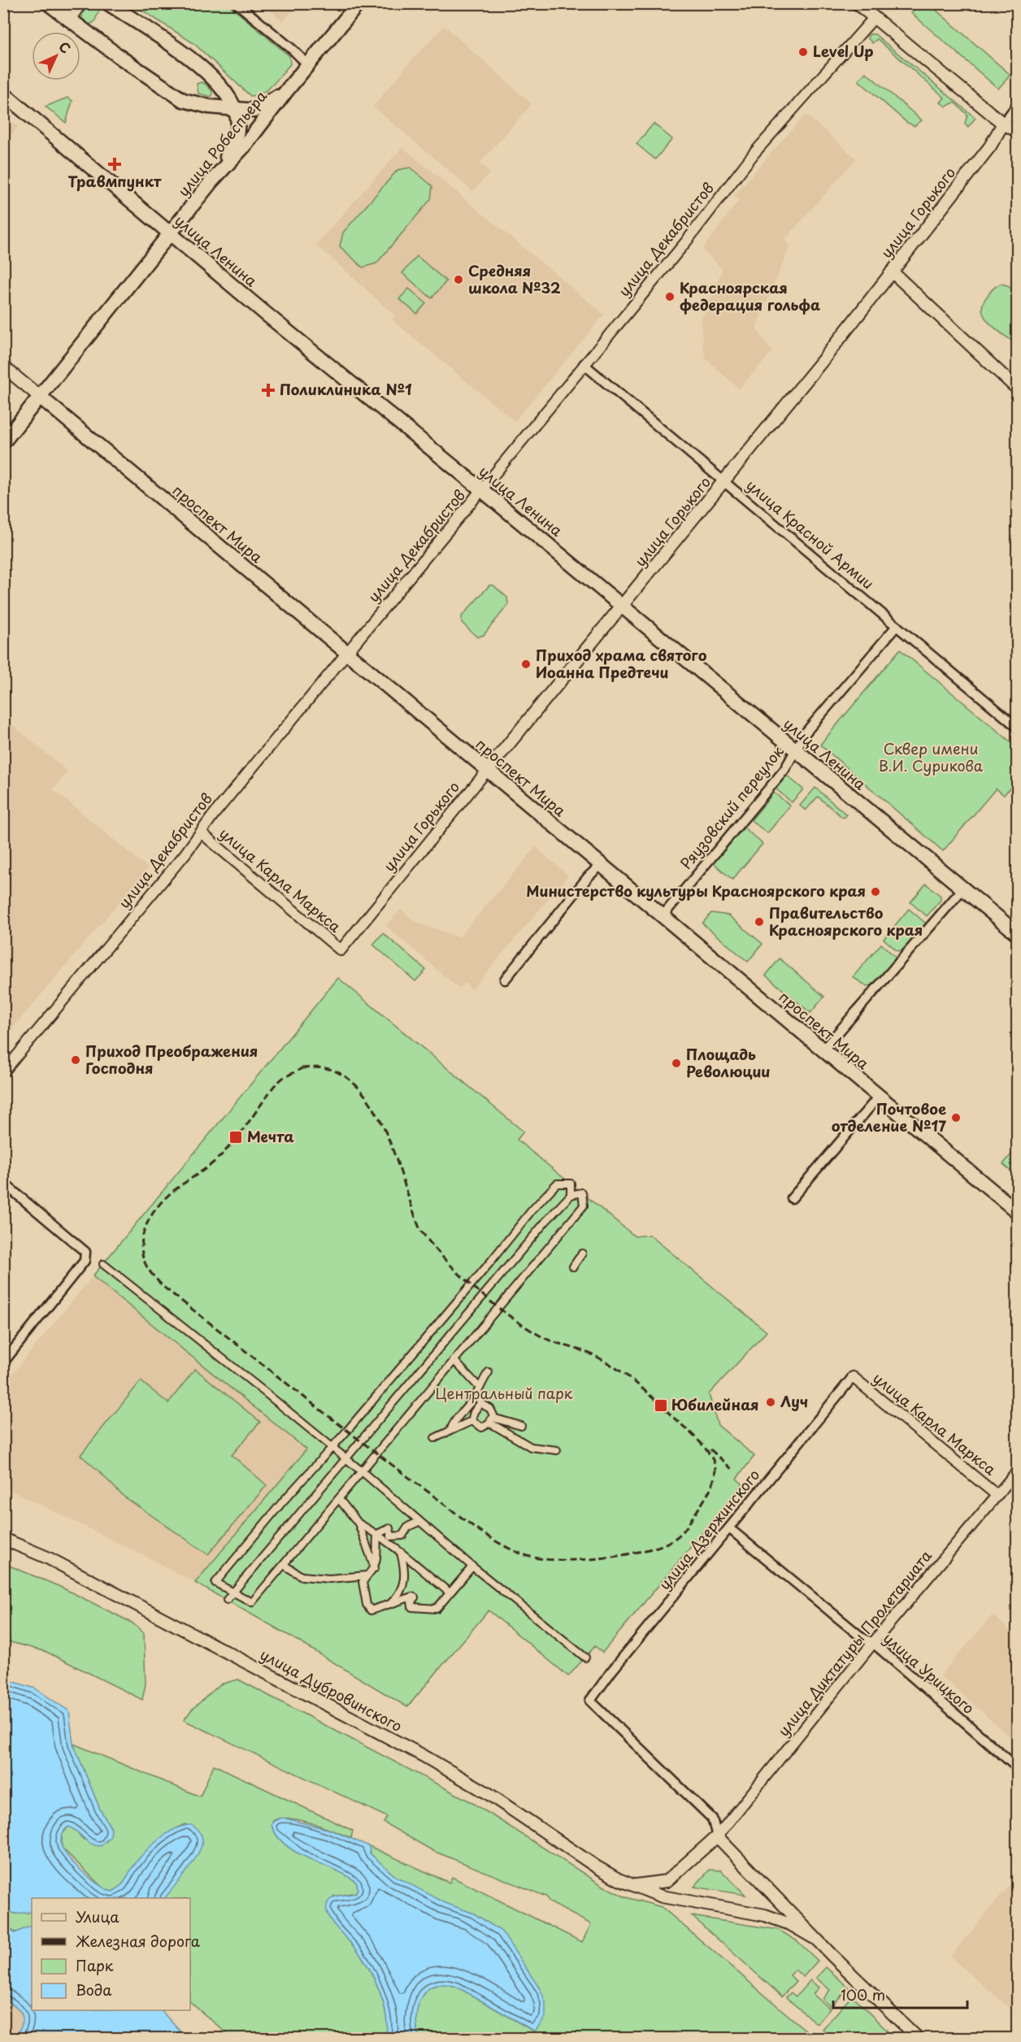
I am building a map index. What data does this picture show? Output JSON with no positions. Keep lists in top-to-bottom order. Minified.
{"streets":{"main road":["улица Робеспьера","улица Горького","улица Ленина","проспект Мира","улица Дубровинского"],"street":["улица Декабристов","улица Красной Армии","Ряузовский переулок","улица Карла Маркса","улица Дзержинского","улица Диктатуры Пролетариата","улица Урицкого"]},"crossings":[["улица Робеспьера","улица Ленина"],["улица Робеспьера","проспект Мира"],["улица Горького","улица Ленина"],["улица Горького","проспект Мира"],["улица Горького","улица Красной Армии"],["улица Горького","улица Карла Маркса"],["улица Декабристов","улица Ленина"],["улица Декабристов","проспект Мира"],["улица Декабристов","улица Красной Армии"],["улица Декабристов","улица Карла Маркса"],["улица Ленина","Ряузовский переулок"],["проспект Мира","Ряузовский переулок"],["улица Красной Армии","Ряузовский переулок"],["улица Карла Маркса","улица Дзержинского"],["улица Карла Маркса","улица Диктатуры Пролетариата"],["улица Дзержинского","улица Урицкого"],["улица Дзержинского","улица Дубровинского"],["улица Диктатуры Пролетариата","улица Урицкого"],["улица Диктатуры Пролетариата","улица Дубровинского"]],"parks":["Сквер имени В.И. Сурикова","Центральный парк"],"places":{"other":["Level Up","Средняя школа №32","Красноярская федерация гольфа","Приход храма святого Иоанна Предтечи","Министерство культуры Красноярского края","Правительство Красноярского края","Приход Преображения Господня","Площадь Революции","Почтовое отделение №17","Луч"],"health":["Травмпункт","Поликлиника №1"],"transit":["Мечта","Юбилейная"]},"legend":["Улица","Железная дорога","Парк","Вода"],"scale_bar":"100 m","north":"top right"}
